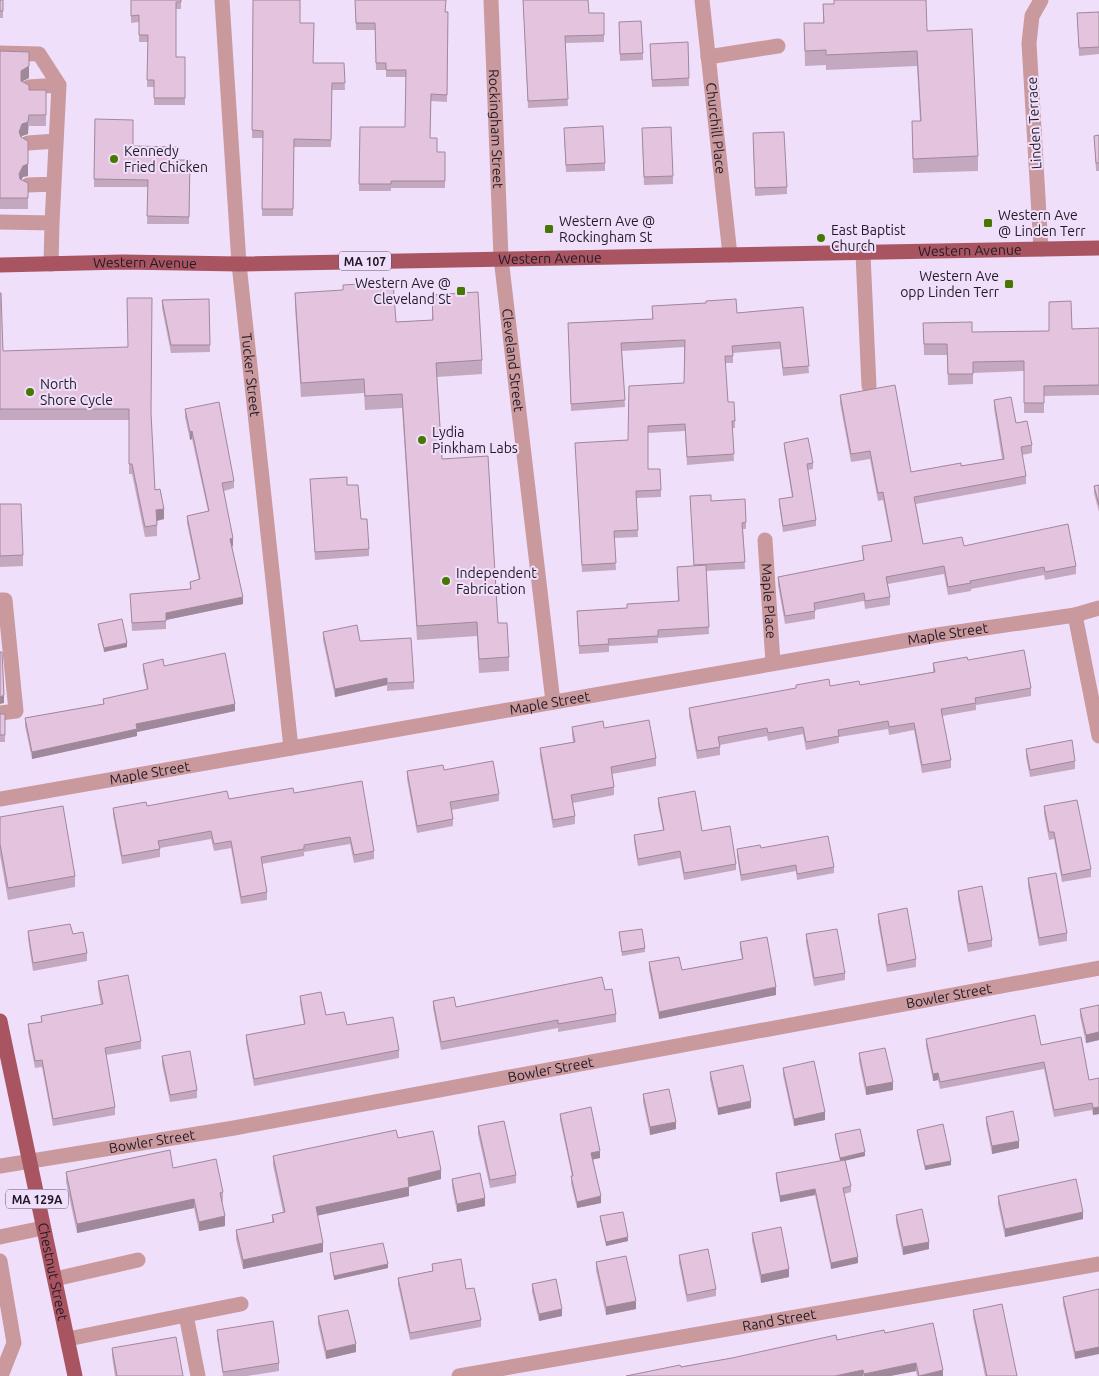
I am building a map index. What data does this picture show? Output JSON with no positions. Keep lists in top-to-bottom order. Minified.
{"streets":{"main road":["Western Avenue","MA 107","MA 129A","Chestnut Street"],"street":["Linden Terrace","Churchill Place","Rockingham Street","Cleveland Street","Tucker Street","Maple Place","Maple Street","Bowler Street","Rand Street"]},"crossings":[["Linden Terrace","Western Avenue"],["Churchill Place","Western Avenue"],["Rockingham Street","Western Avenue"],["Rockingham Street","Cleveland Street"],["Western Avenue","Cleveland Street"],["Western Avenue","Tucker Street"],["Cleveland Street","Maple Street"],["Tucker Street","Maple Street"],["Maple Place","Maple Street"],["Bowler Street","Chestnut Street"]],"places":{"other":["Kennedy Fried Chicken","East Baptist Church","North Shore Cycle","Lydia Pinkham Labs","Independent Fabrication"],"transit":["Western Ave @ Linden Terr","Western Ave @ Rockingham St","Western Ave opp Linden Terr","Western Ave @ Cleveland St"]}}
